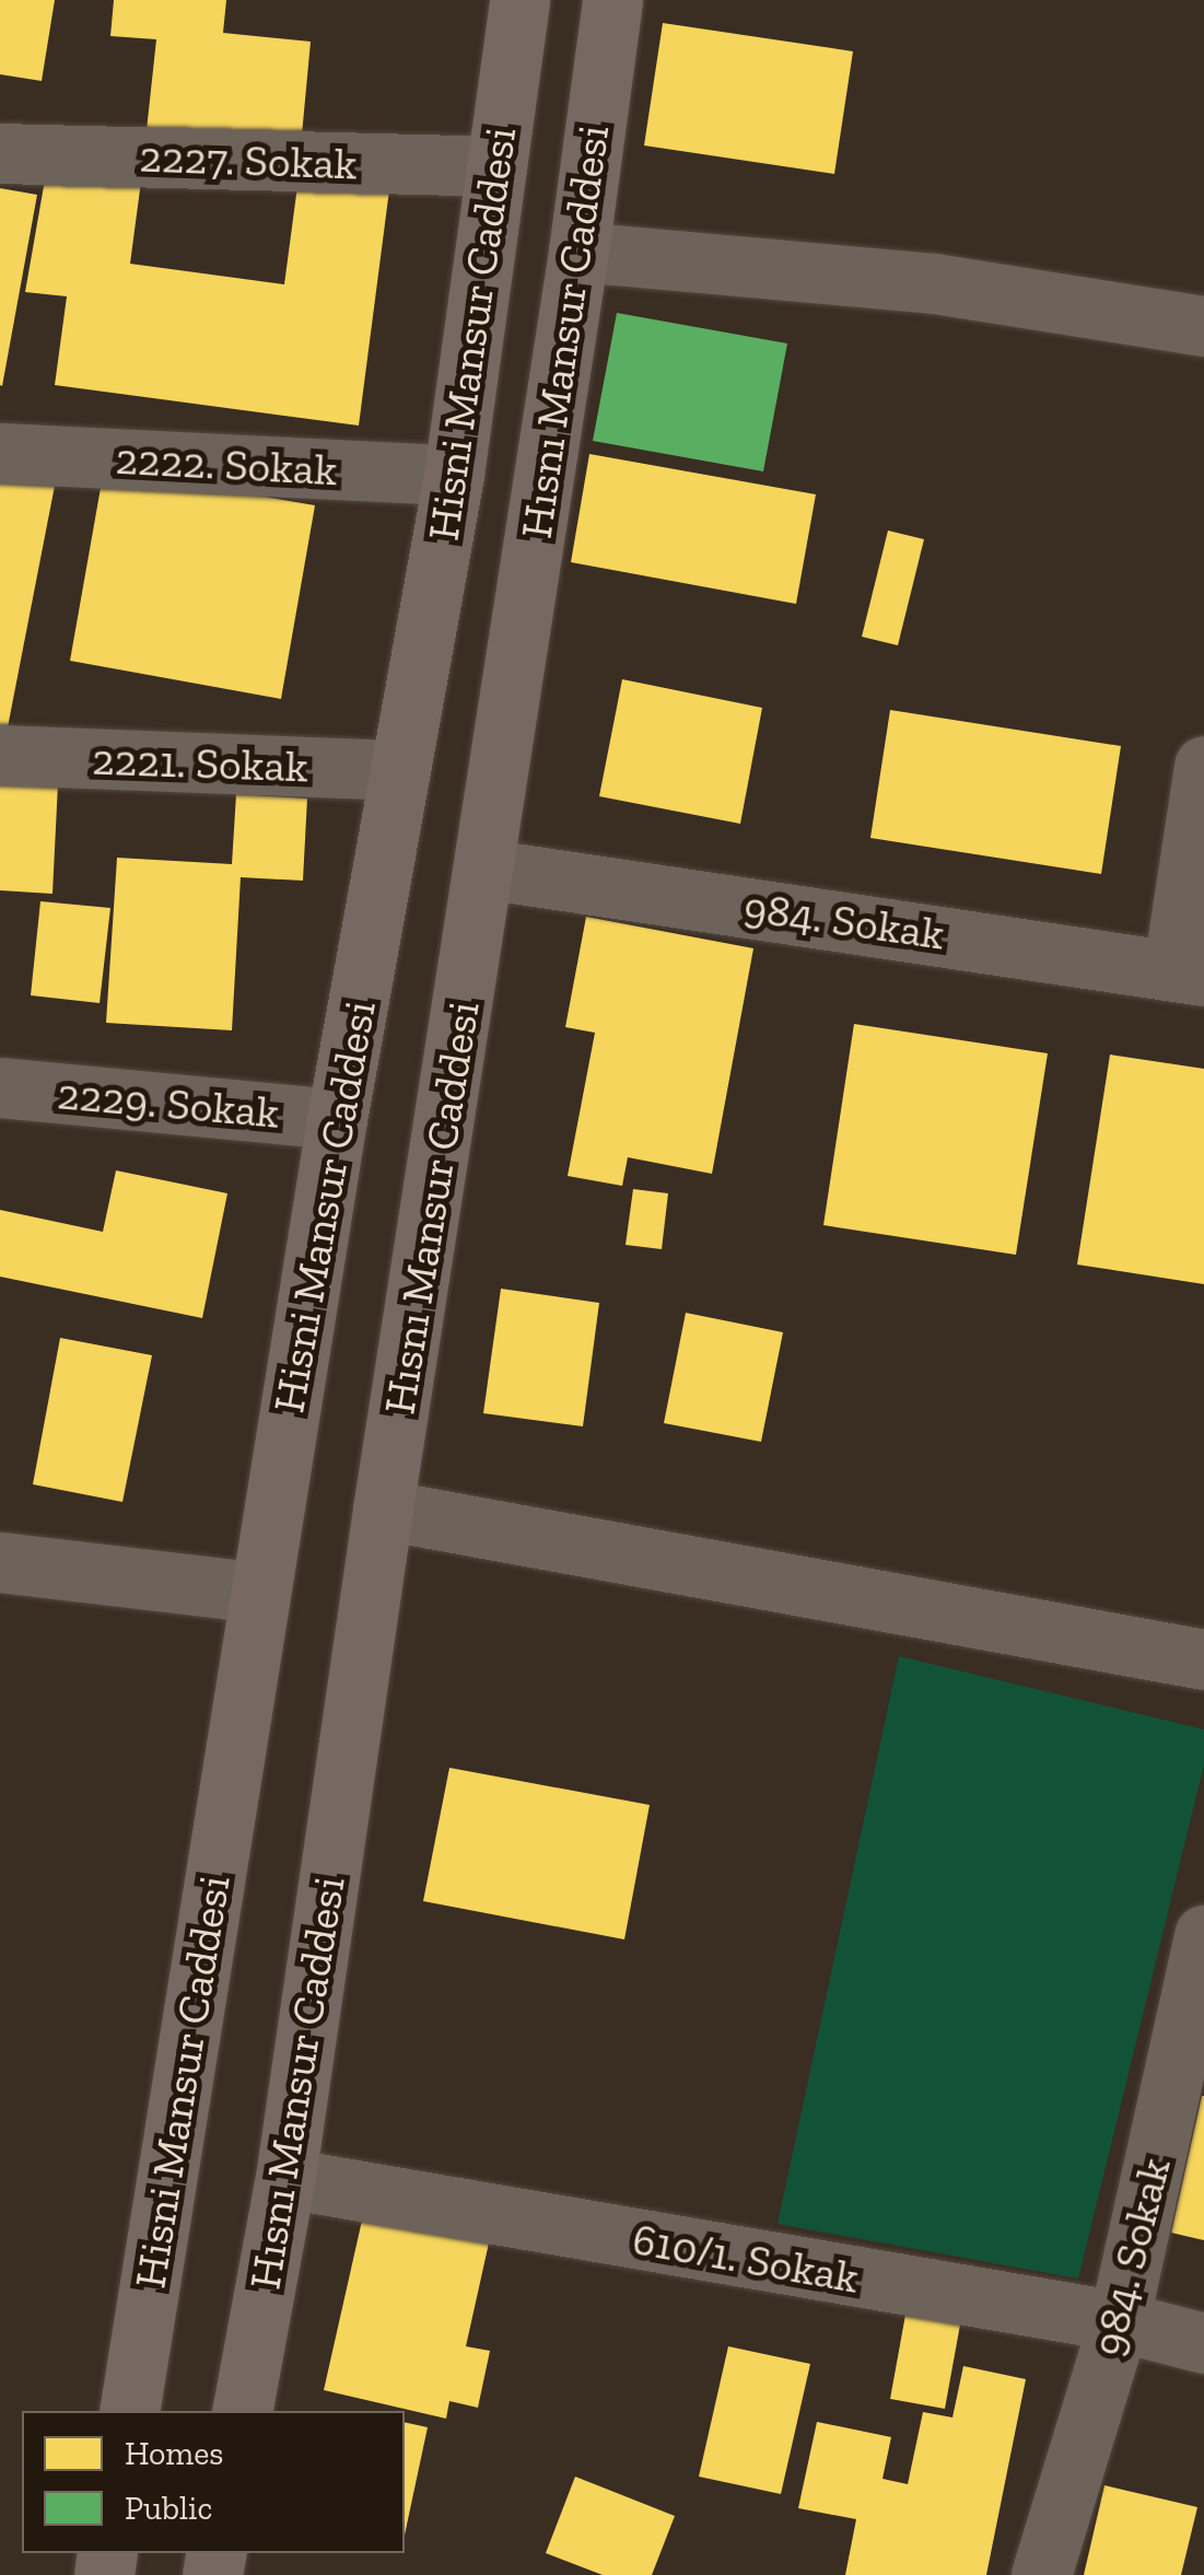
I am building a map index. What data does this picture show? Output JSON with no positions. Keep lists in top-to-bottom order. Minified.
{"streets":{"main road":["Hısnı Mansur Caddesi","Hisni Mansur Caddesi"],"street":["2227. Sokak","2222. Sokak","2221. Sokak","984. Sokak","2229. Sokak","610/1. Sokak"]},"crossings":[["2227. Sokak","Hisni Mansur Caddesi"],["Hısnı Mansur Caddesi","984. Sokak"],["Hısnı Mansur Caddesi","610/1. Sokak"],["Hisni Mansur Caddesi","2222. Sokak"],["Hisni Mansur Caddesi","2221. Sokak"],["Hisni Mansur Caddesi","2229. Sokak"],["984. Sokak","610/1. Sokak"]],"legend":["Homes","Public"]}
